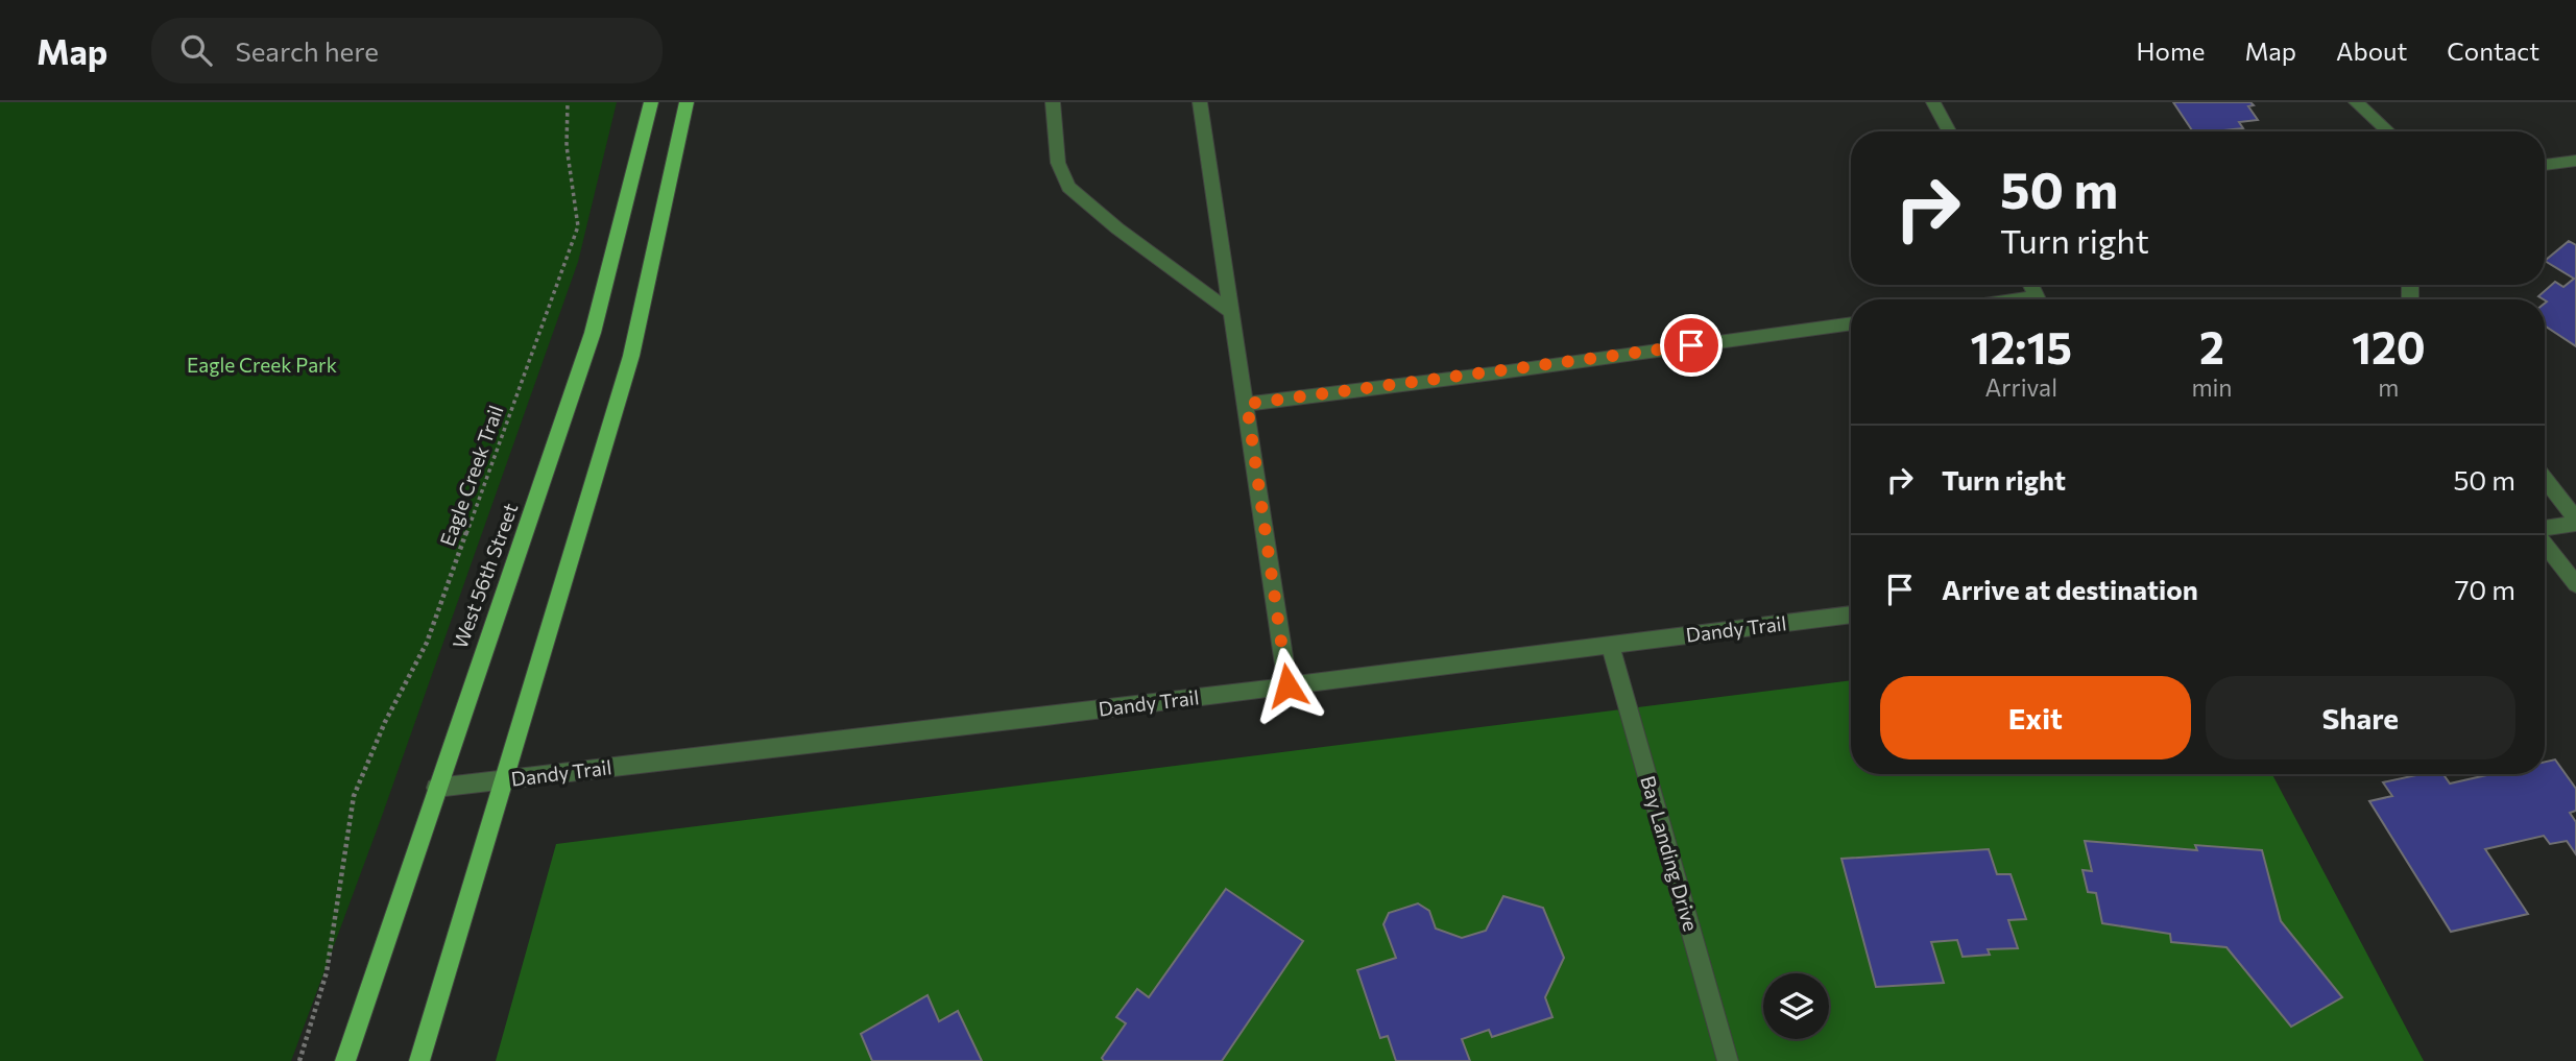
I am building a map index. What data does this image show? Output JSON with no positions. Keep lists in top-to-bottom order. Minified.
{"streets":{"main road":["West 56th Street"],"street":["Dandy Trail","Bay Landing Drive"],"path":["Eagle Creek Trail"]},"crossings":[["West 56th Street","Dandy Trail"],["Dandy Trail","Bay Landing Drive"]],"parks":["Eagle Creek Park"],"page":{"header":"Map","search":"Search here","nav":["Home","Map","About","Contact"],"turn":["50 m","Turn right"],"eta":["12:15","Arrival","2","min","120","m"],"list":[{"name":"Turn right","value":"50 m"},{"name":"Arrive at destination","value":"70 m"}],"buttons":["Exit","Share"]}}
